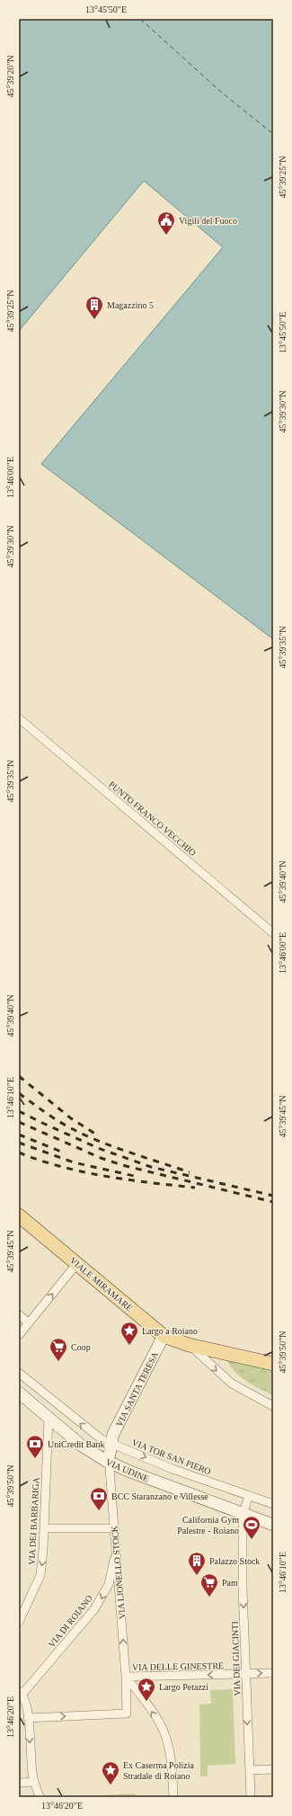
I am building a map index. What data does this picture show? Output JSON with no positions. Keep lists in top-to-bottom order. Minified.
{"streets":{"main road":["VIALE MIRAMARE","VIA SANTA TERESA","VIA UDINE"],"street":["PUNTO FRANCO VECCHIO","VIA TOR SAN PIERO","VIA DEI BARBARIGA","VIA LIONELLO STOCK","VIA DI ROIANO","VIA DEI GIACINTI","VIA DELLE GINESTRE"]},"crossings":[["VIALE MIRAMARE","VIA SANTA TERESA"],["VIA SANTA TERESA","VIA TOR SAN PIERO"],["VIA UDINE","VIA DEI BARBARIGA"],["VIA UDINE","VIA DEI GIACINTI"],["VIA LIONELLO STOCK","VIA DI ROIANO"],["VIA LIONELLO STOCK","VIA DELLE GINESTRE"],["VIA DEI GIACINTI","VIA DELLE GINESTRE"]],"one_way":["VIA DEI BARBARIGA","VIA DI ROIANO","VIA DEI GIACINTI"],"places":{"public building":["Vigili del Fuoco"],"building":["Magazzino 5","Palazzo Stock"],"place":["Largo a Roiano","Largo Petazzi","Ex Caserma Polizia Stradale di Roiano"],"supermarket":["Coop","Pam"],"bank":["UniCredit Bank","BCC Staranzano e Villesse"],"sports":["California Gym Palestre - Roiano"]},"coordinates":["13°45'50\"E","45°39'20\"N","45°39'25\"N","45°39'30\"N","13°46'00\"E","45°39'35\"N","45°39'40\"N","13°46'10\"E","45°39'45\"N","45°39'50\"N","13°46'20\"E"]}
